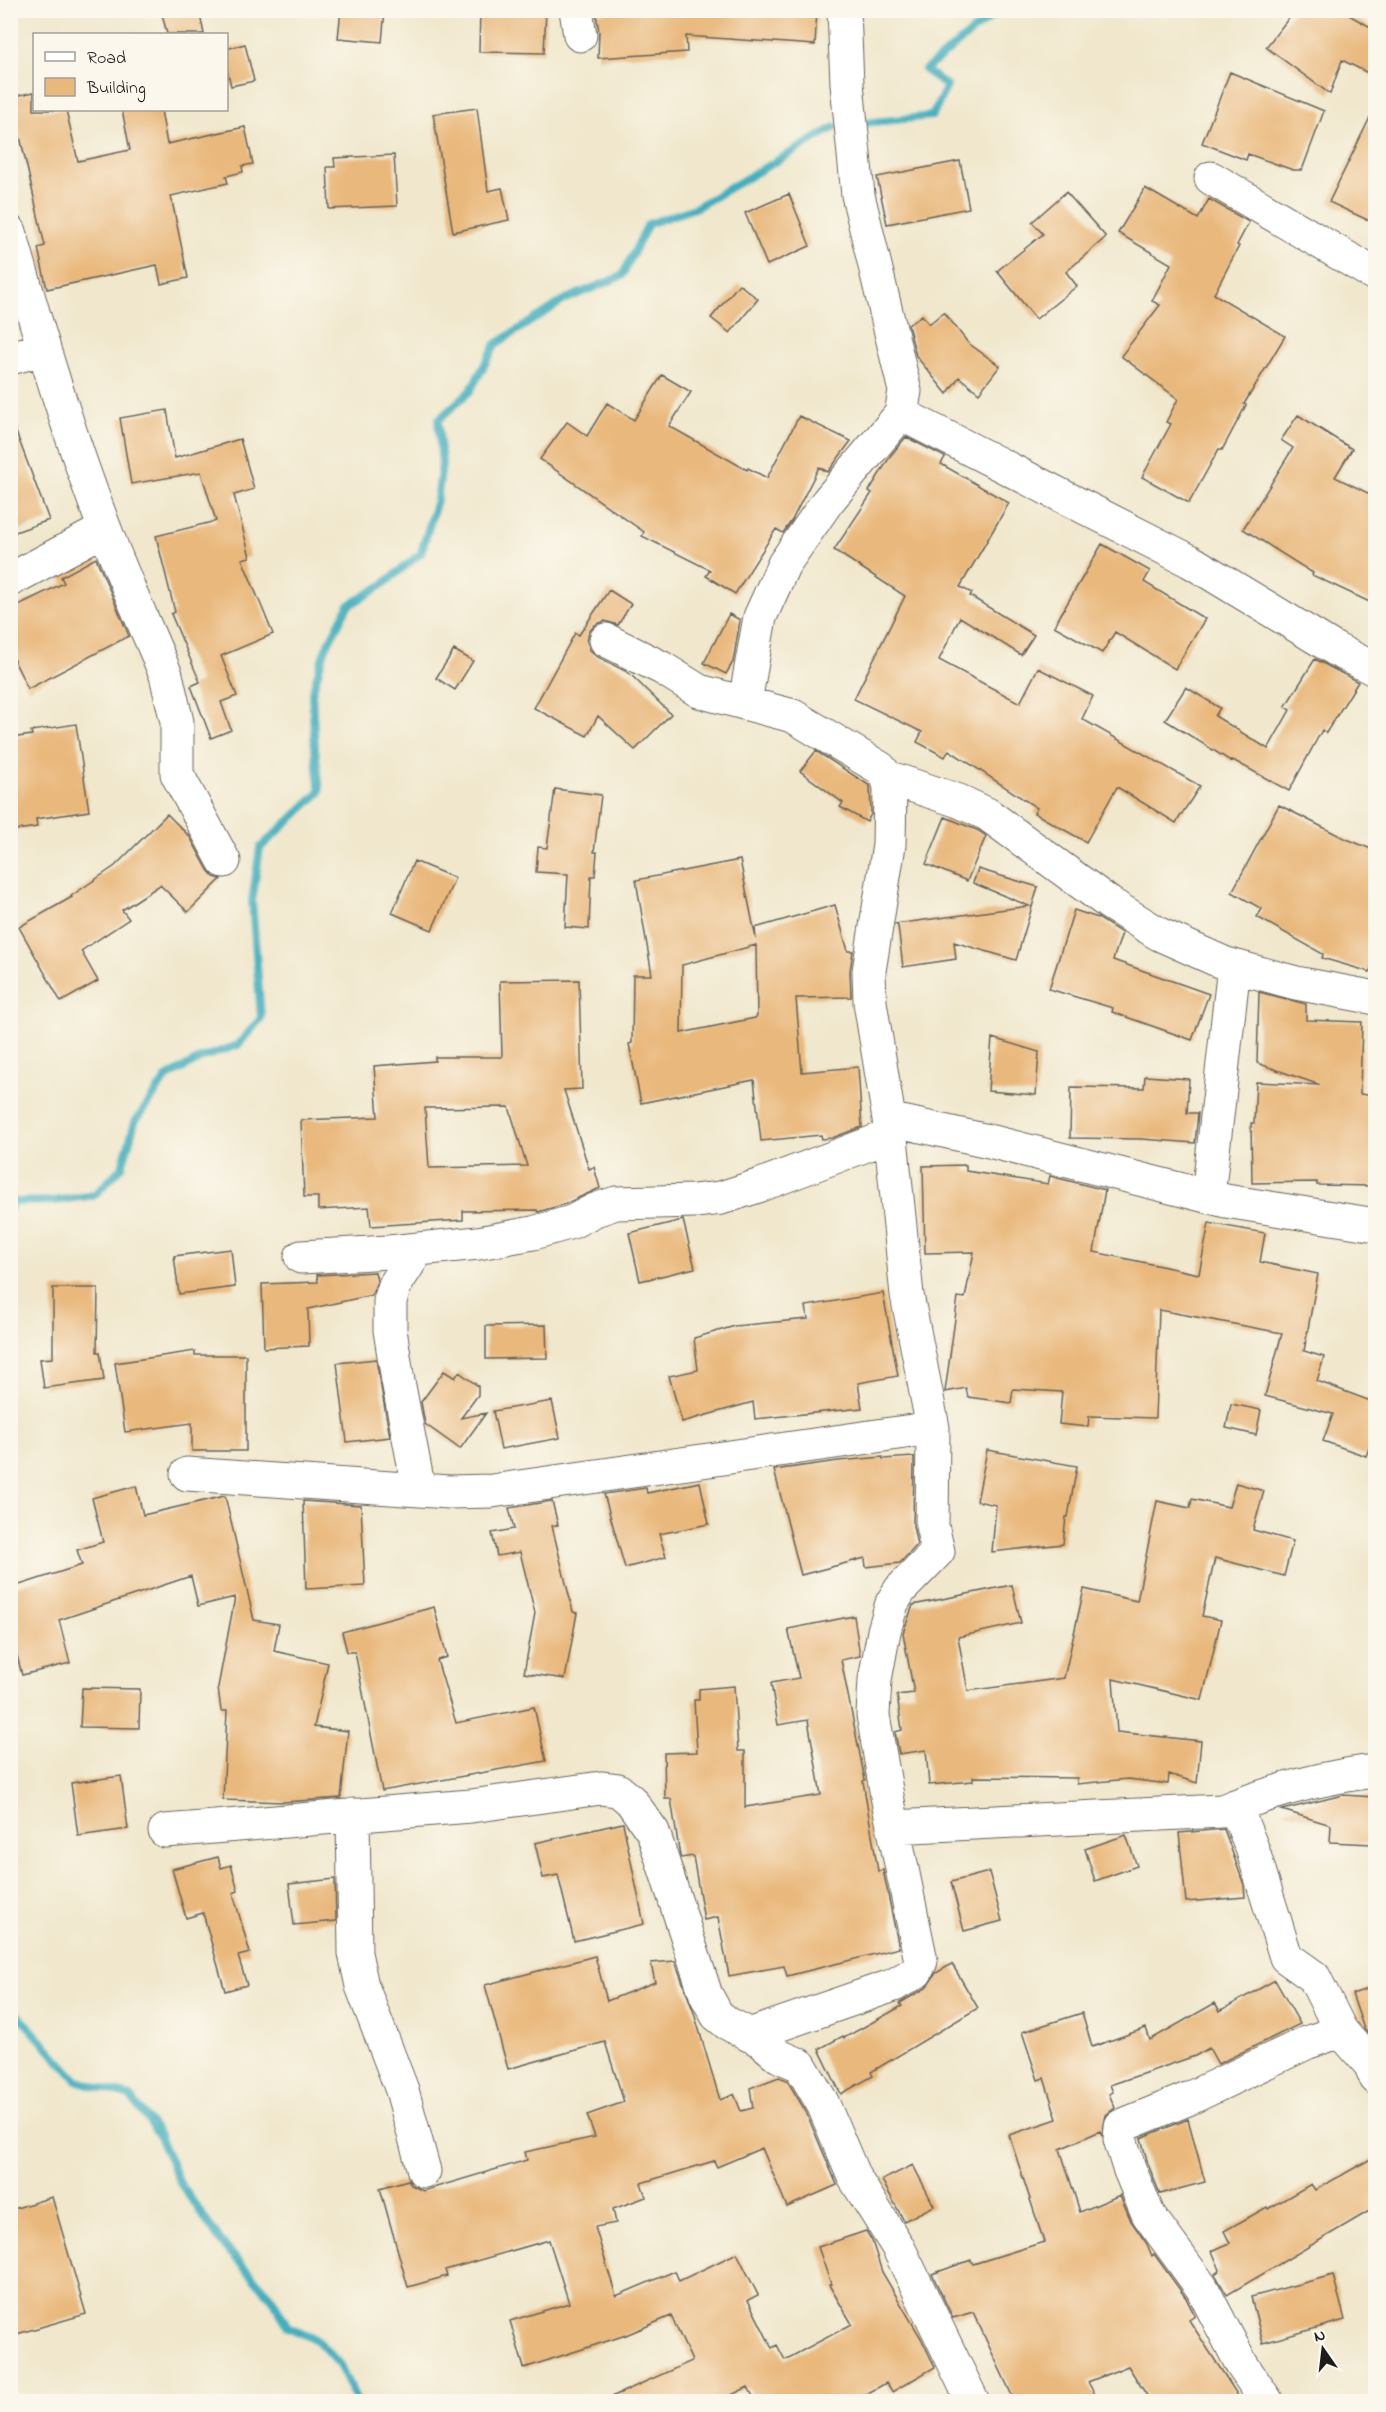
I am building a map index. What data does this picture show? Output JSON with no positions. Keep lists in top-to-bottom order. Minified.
{"legend":["Road","Building"],"north":"top"}
